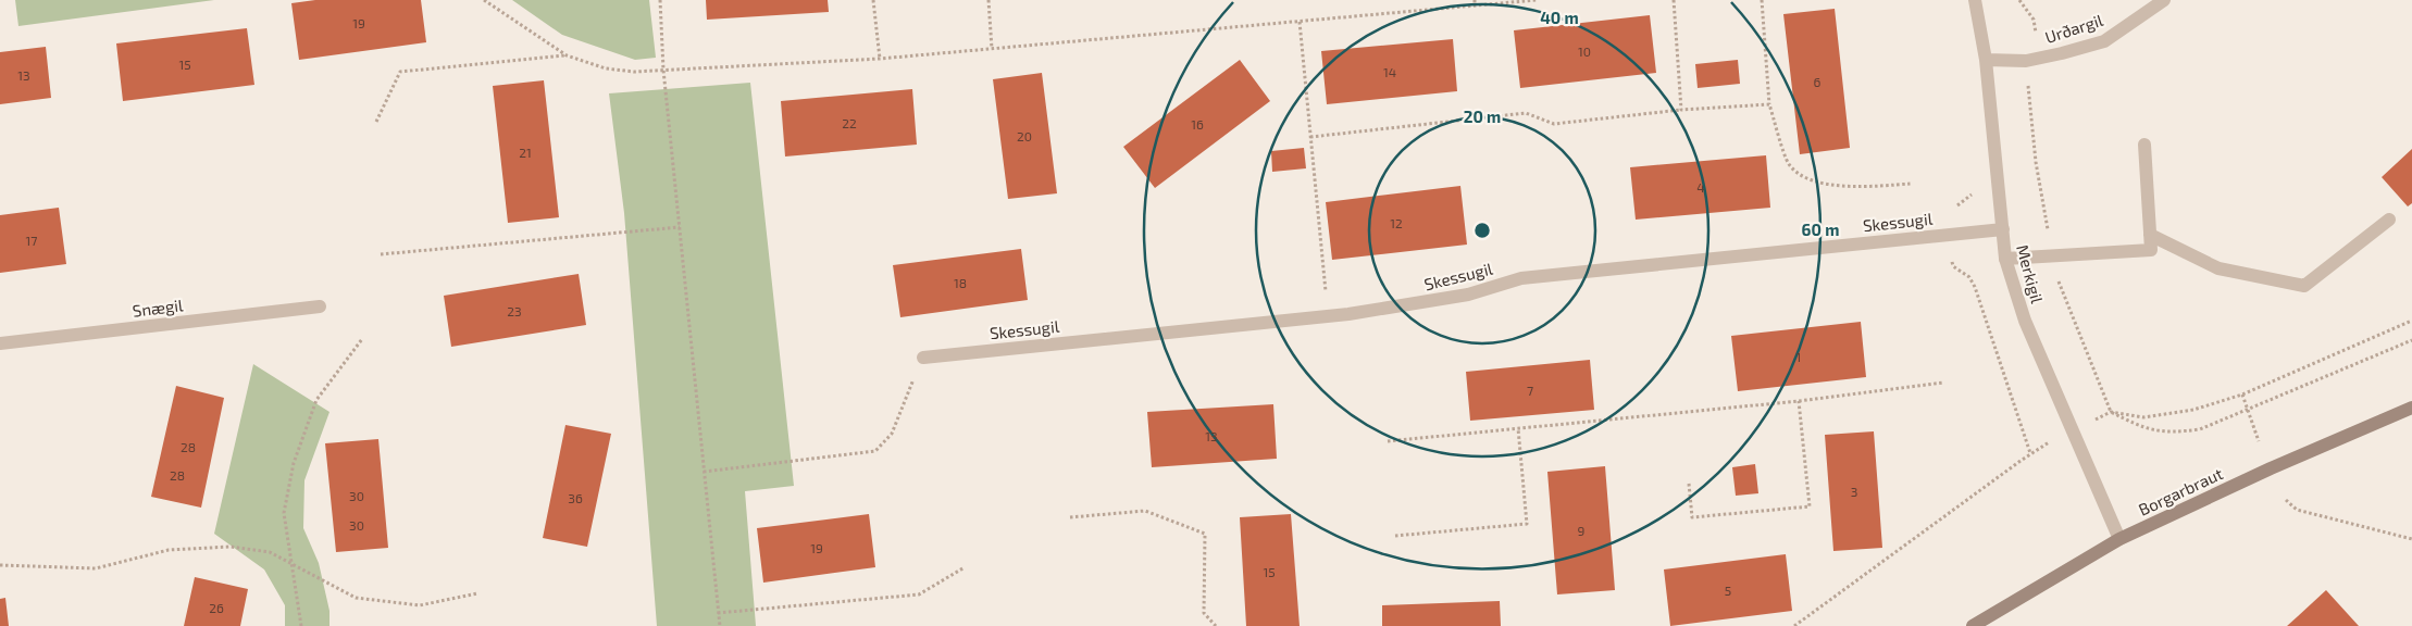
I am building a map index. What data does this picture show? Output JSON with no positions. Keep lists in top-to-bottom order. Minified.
{"streets":{"street":["Urðargil","Skessugil","Merkigil","Snægil","Borgarbraut"]},"crossings":[["Urðargil","Merkigil"],["Skessugil","Merkigil"],["Merkigil","Borgarbraut"]],"house_numbers":["19","10","15","14","13","6","22","16","20","21","4","12","17","18","23","1","7","13","28","28","3","30","36","30","9","19","15","5","26"],"rings":["40 m","20 m","60 m"]}
